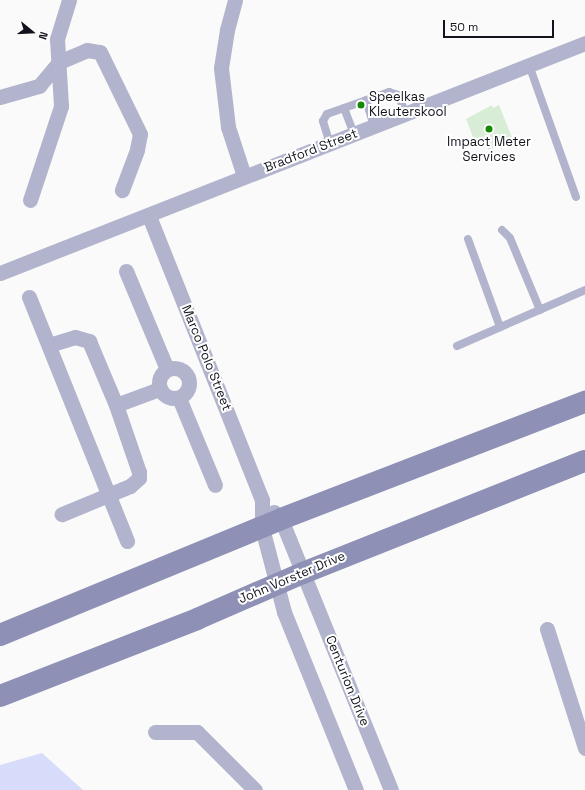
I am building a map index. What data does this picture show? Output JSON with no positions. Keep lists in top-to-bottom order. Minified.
{"streets":{"main road":["John Vorster Drive"],"street":["Bradford Street","Marco Polo Street","Centurion Drive"]},"crossings":[["Bradford Street","Marco Polo Street"],["Marco Polo Street","Centurion Drive"],["John Vorster Drive","Centurion Drive"]],"places":["Speelkas Kleuterskool","Impact Meter Services"],"scale_bar":"50 m","north":"right"}
